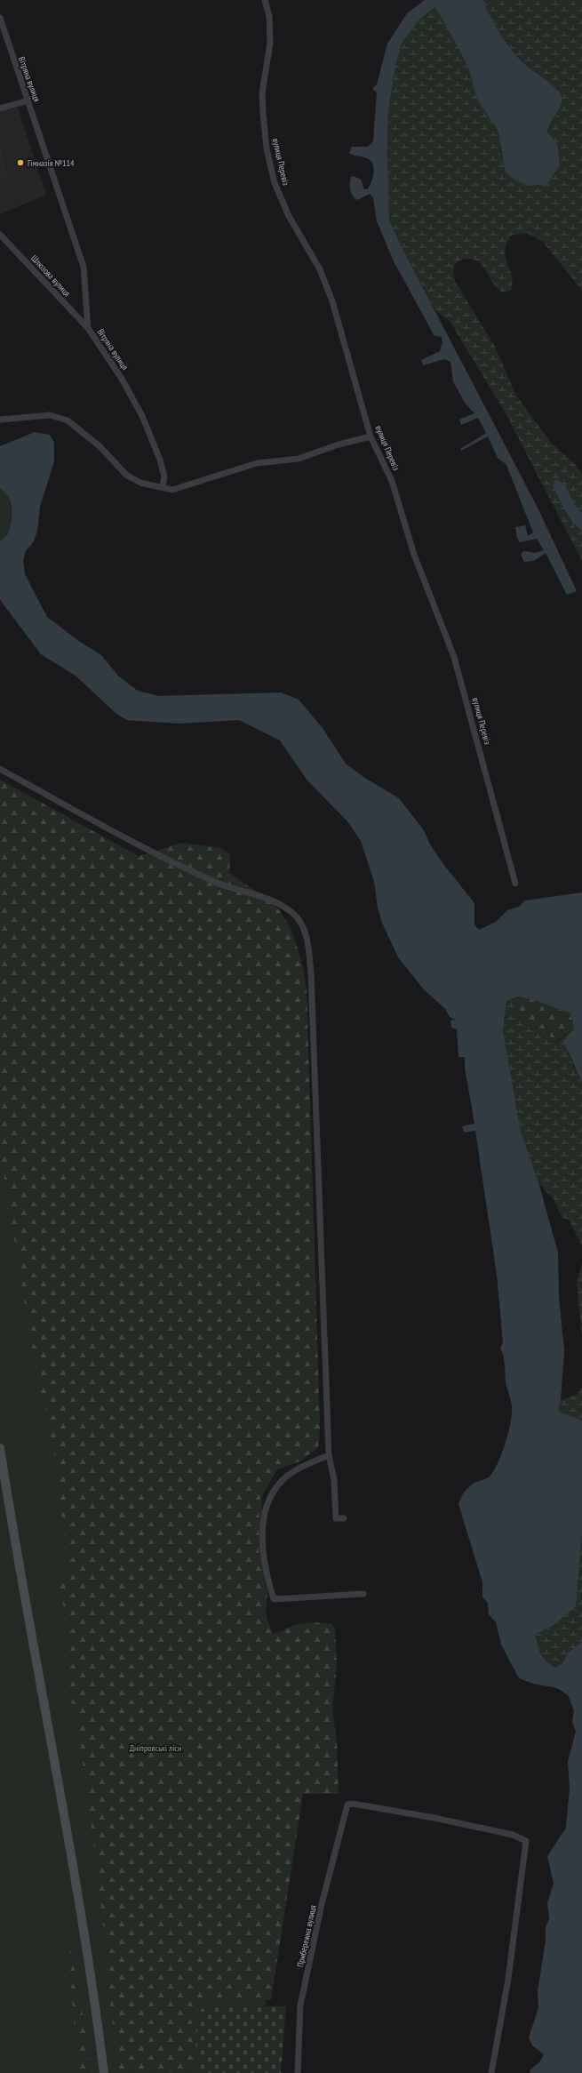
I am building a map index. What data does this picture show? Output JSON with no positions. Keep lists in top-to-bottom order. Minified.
{"streets":{"street":["Вітряна вулиця","вулиця Перевіз","Шлюзова вулиця","Прибережна вулиця"]},"crossings":[["Вітряна вулиця","Шлюзова вулиця"]],"parks":["Дніпровські ліси"],"places":["Гімназія №114"]}
